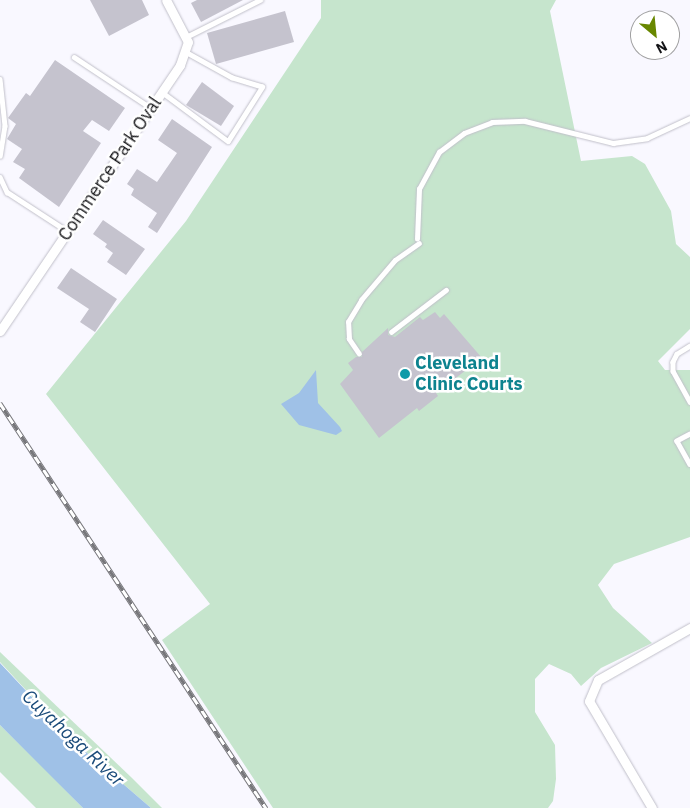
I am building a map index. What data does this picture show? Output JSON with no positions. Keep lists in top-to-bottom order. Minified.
{"streets":{"street":["Commerce Park Oval"]},"water":["Cuyahoga River"],"places":["Cleveland Clinic Courts"],"north":"bottom right"}
